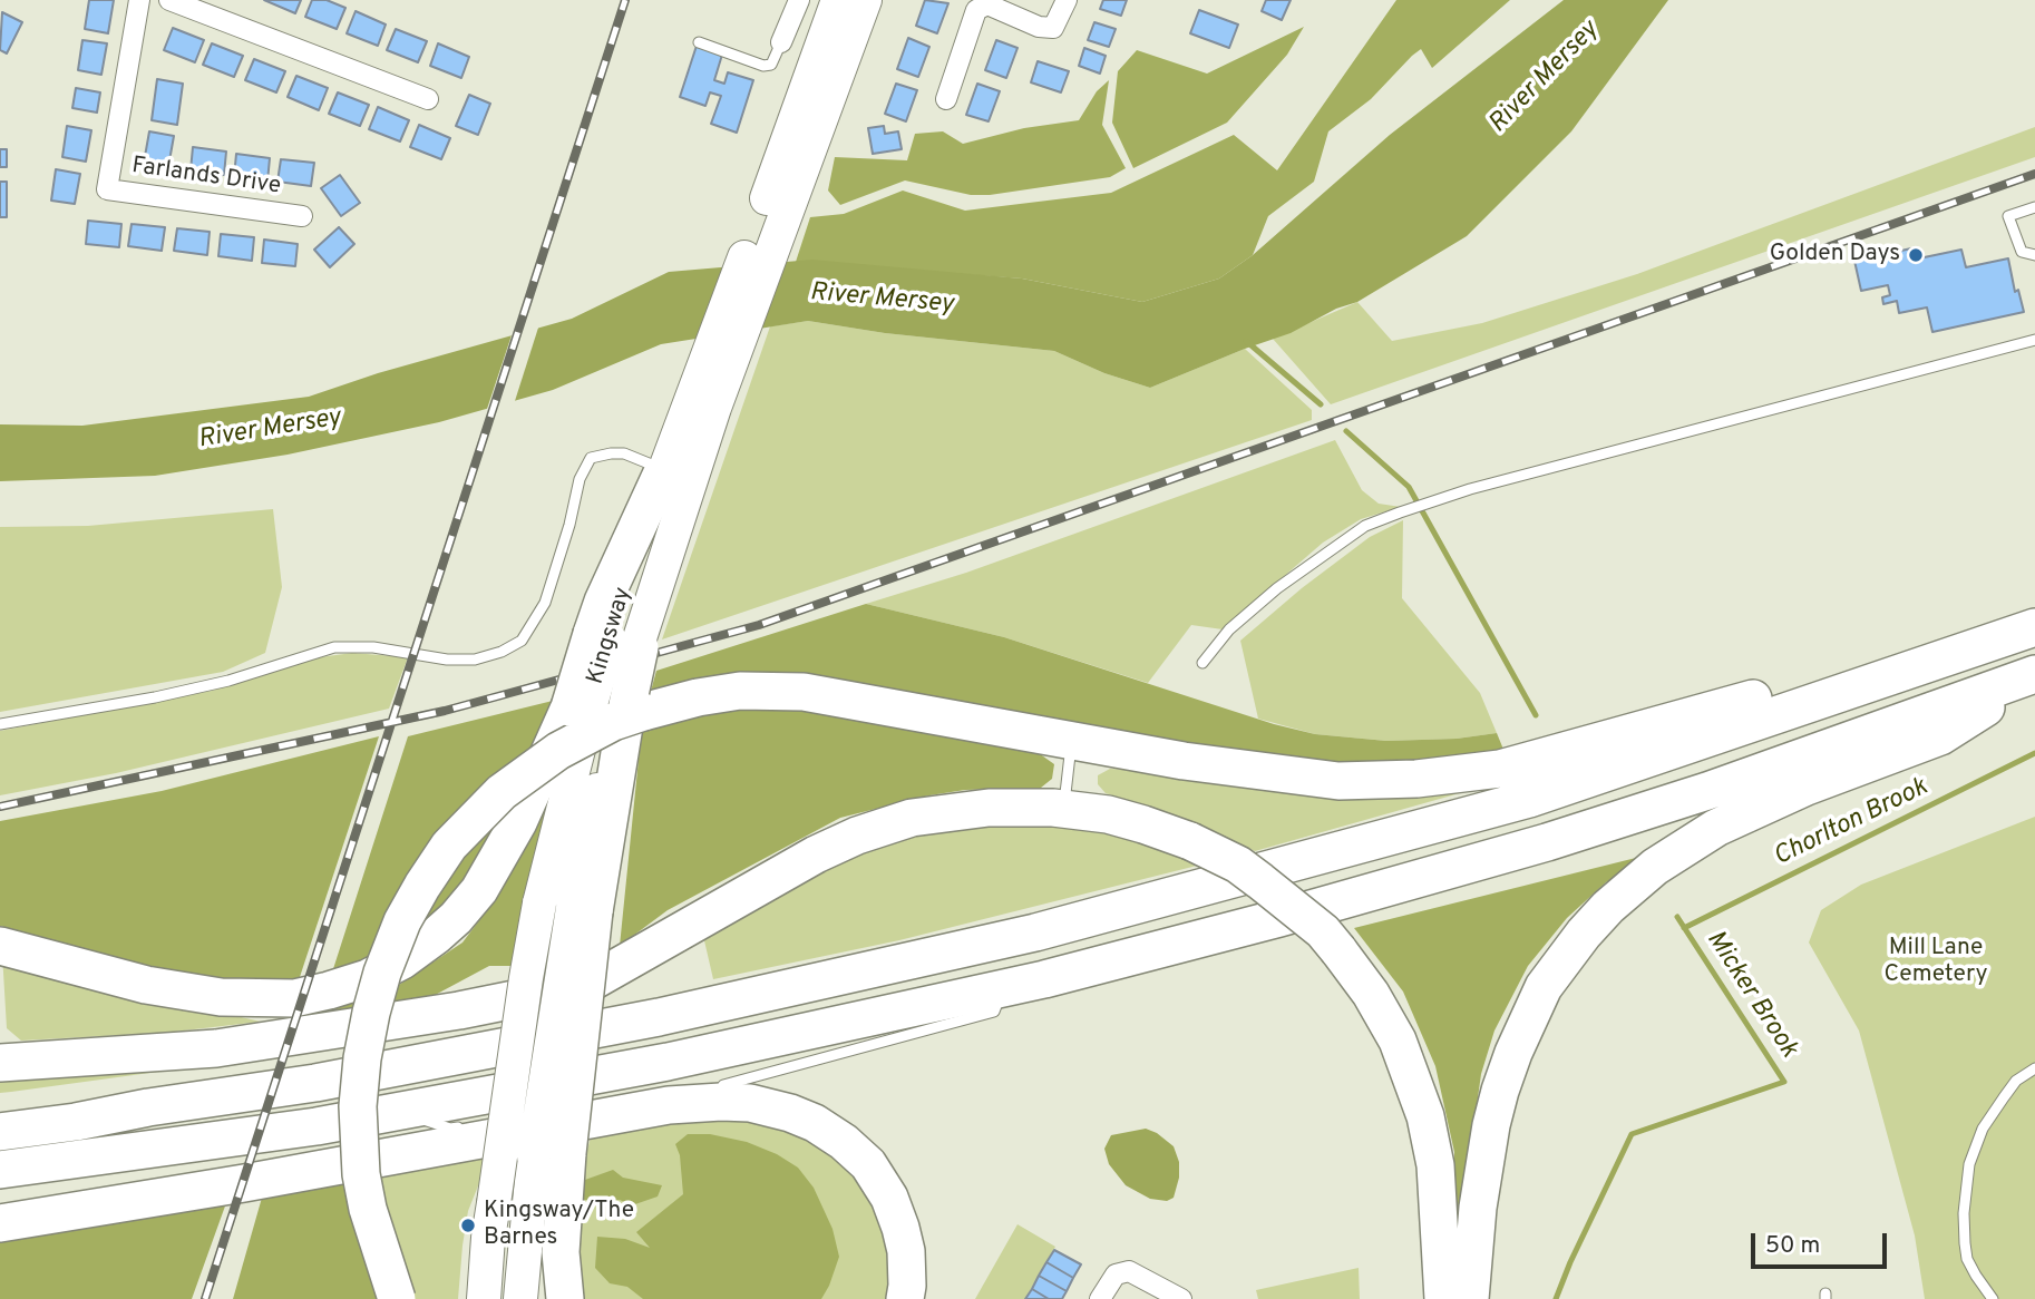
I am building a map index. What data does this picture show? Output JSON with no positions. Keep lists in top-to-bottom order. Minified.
{"streets":{"highway":["Kingsway"],"street":["Farlands Drive"]},"water":["River Mersey","Chorlton Brook","Micker Brook"],"parks":["Mill Lane Cemetery"],"places":["Golden Days","Kingsway/The Barnes"],"scale_bar":"50 m"}
